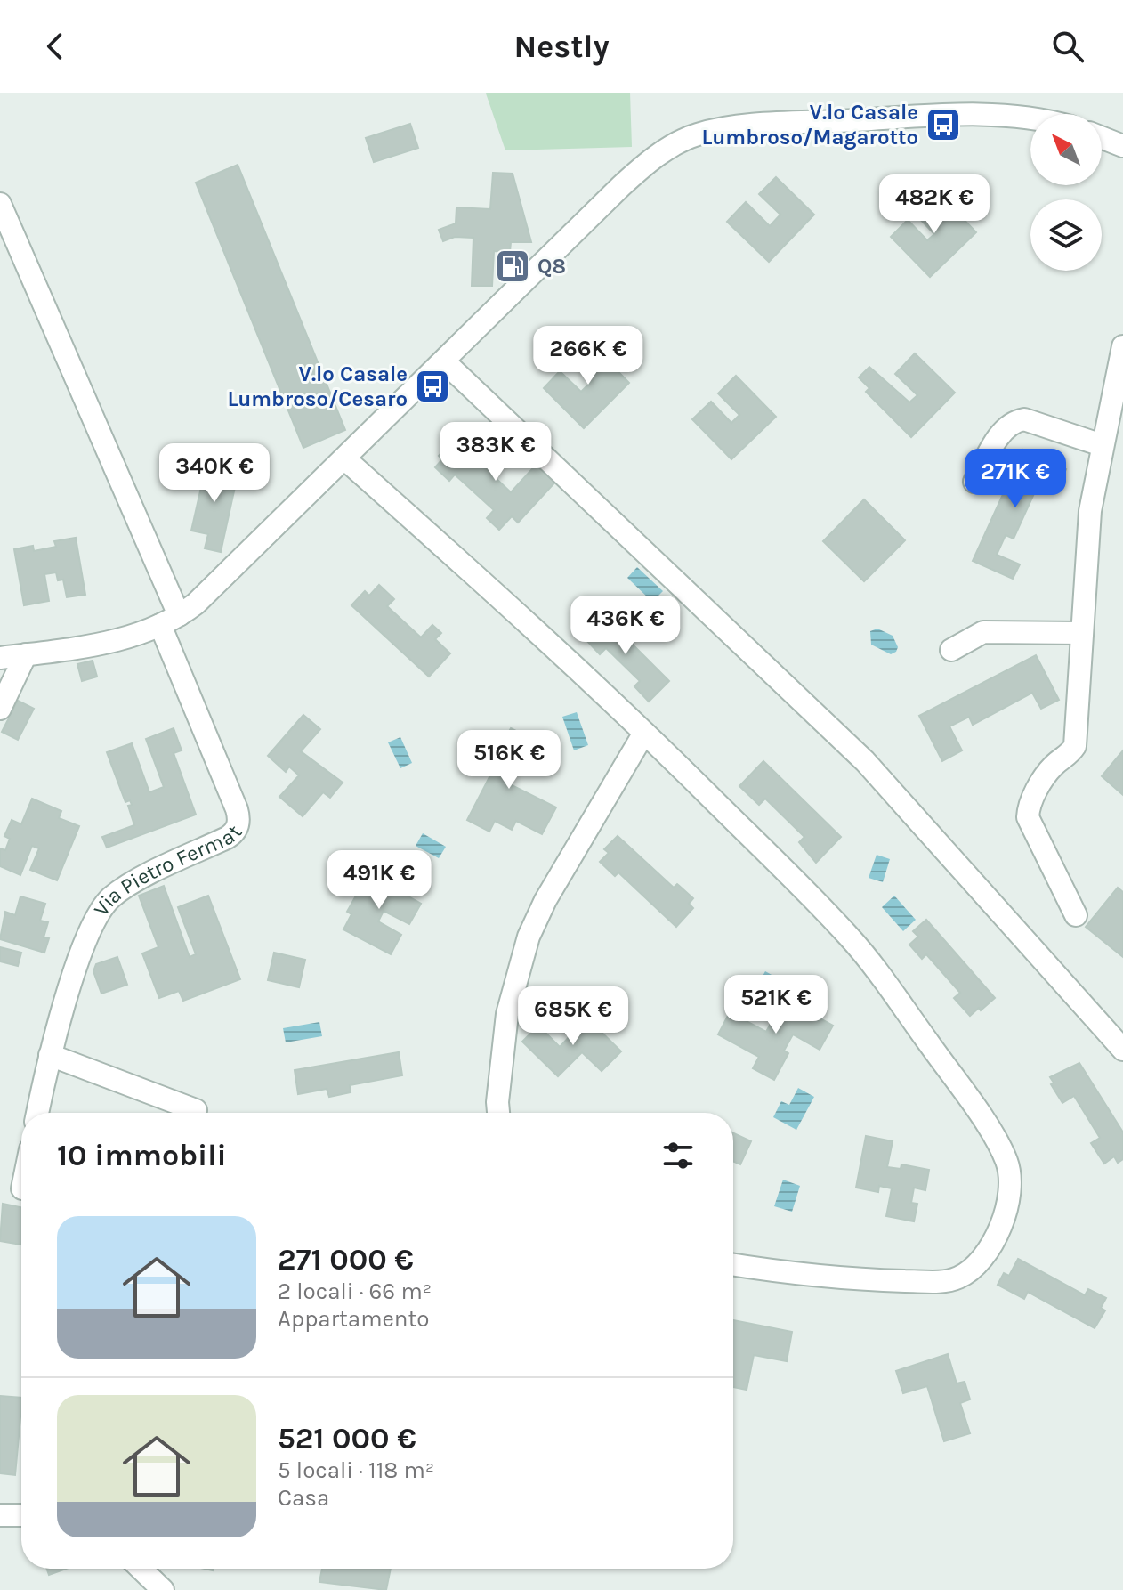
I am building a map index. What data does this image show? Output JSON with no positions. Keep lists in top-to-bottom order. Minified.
{"streets":{"street":["Via Pietro Fermat"]},"places":{"bus stop":["V.lo Casale Lumbroso/Magarotto","V.lo Casale Lumbroso/Cesaro"],"fuel station":["Q8"]},"north":"top left","page":{"header":"Nestly","price":["482K €","266K €","383K €","340K €","271K €","436K €","516K €","491K €","521K €","685K €"],"heading":"10 immobili","list":[{"name":"271 000 €","note":"2 locali · 66 m² · Appartamento"},{"name":"521 000 €","note":"5 locali · 118 m² · Casa"}]}}
